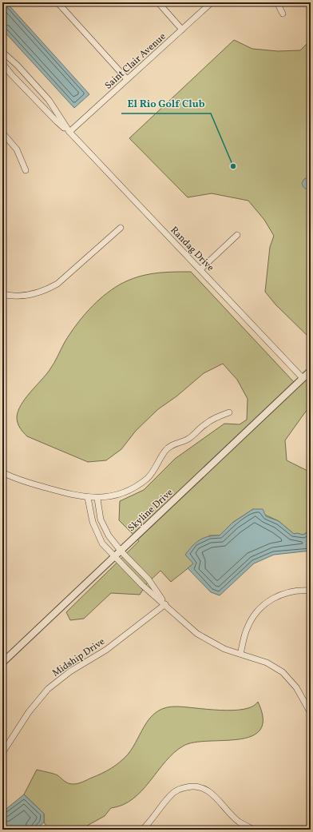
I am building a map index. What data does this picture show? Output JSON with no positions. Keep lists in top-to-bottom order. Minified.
{"streets":{"street":["Saint Clair Avenue","Randag Drive","Skyline Drive","Midship Drive"]},"crossings":[["Saint Clair Avenue","Randag Drive"],["Randag Drive","Skyline Drive"]],"places":["El Rio Golf Club"]}
